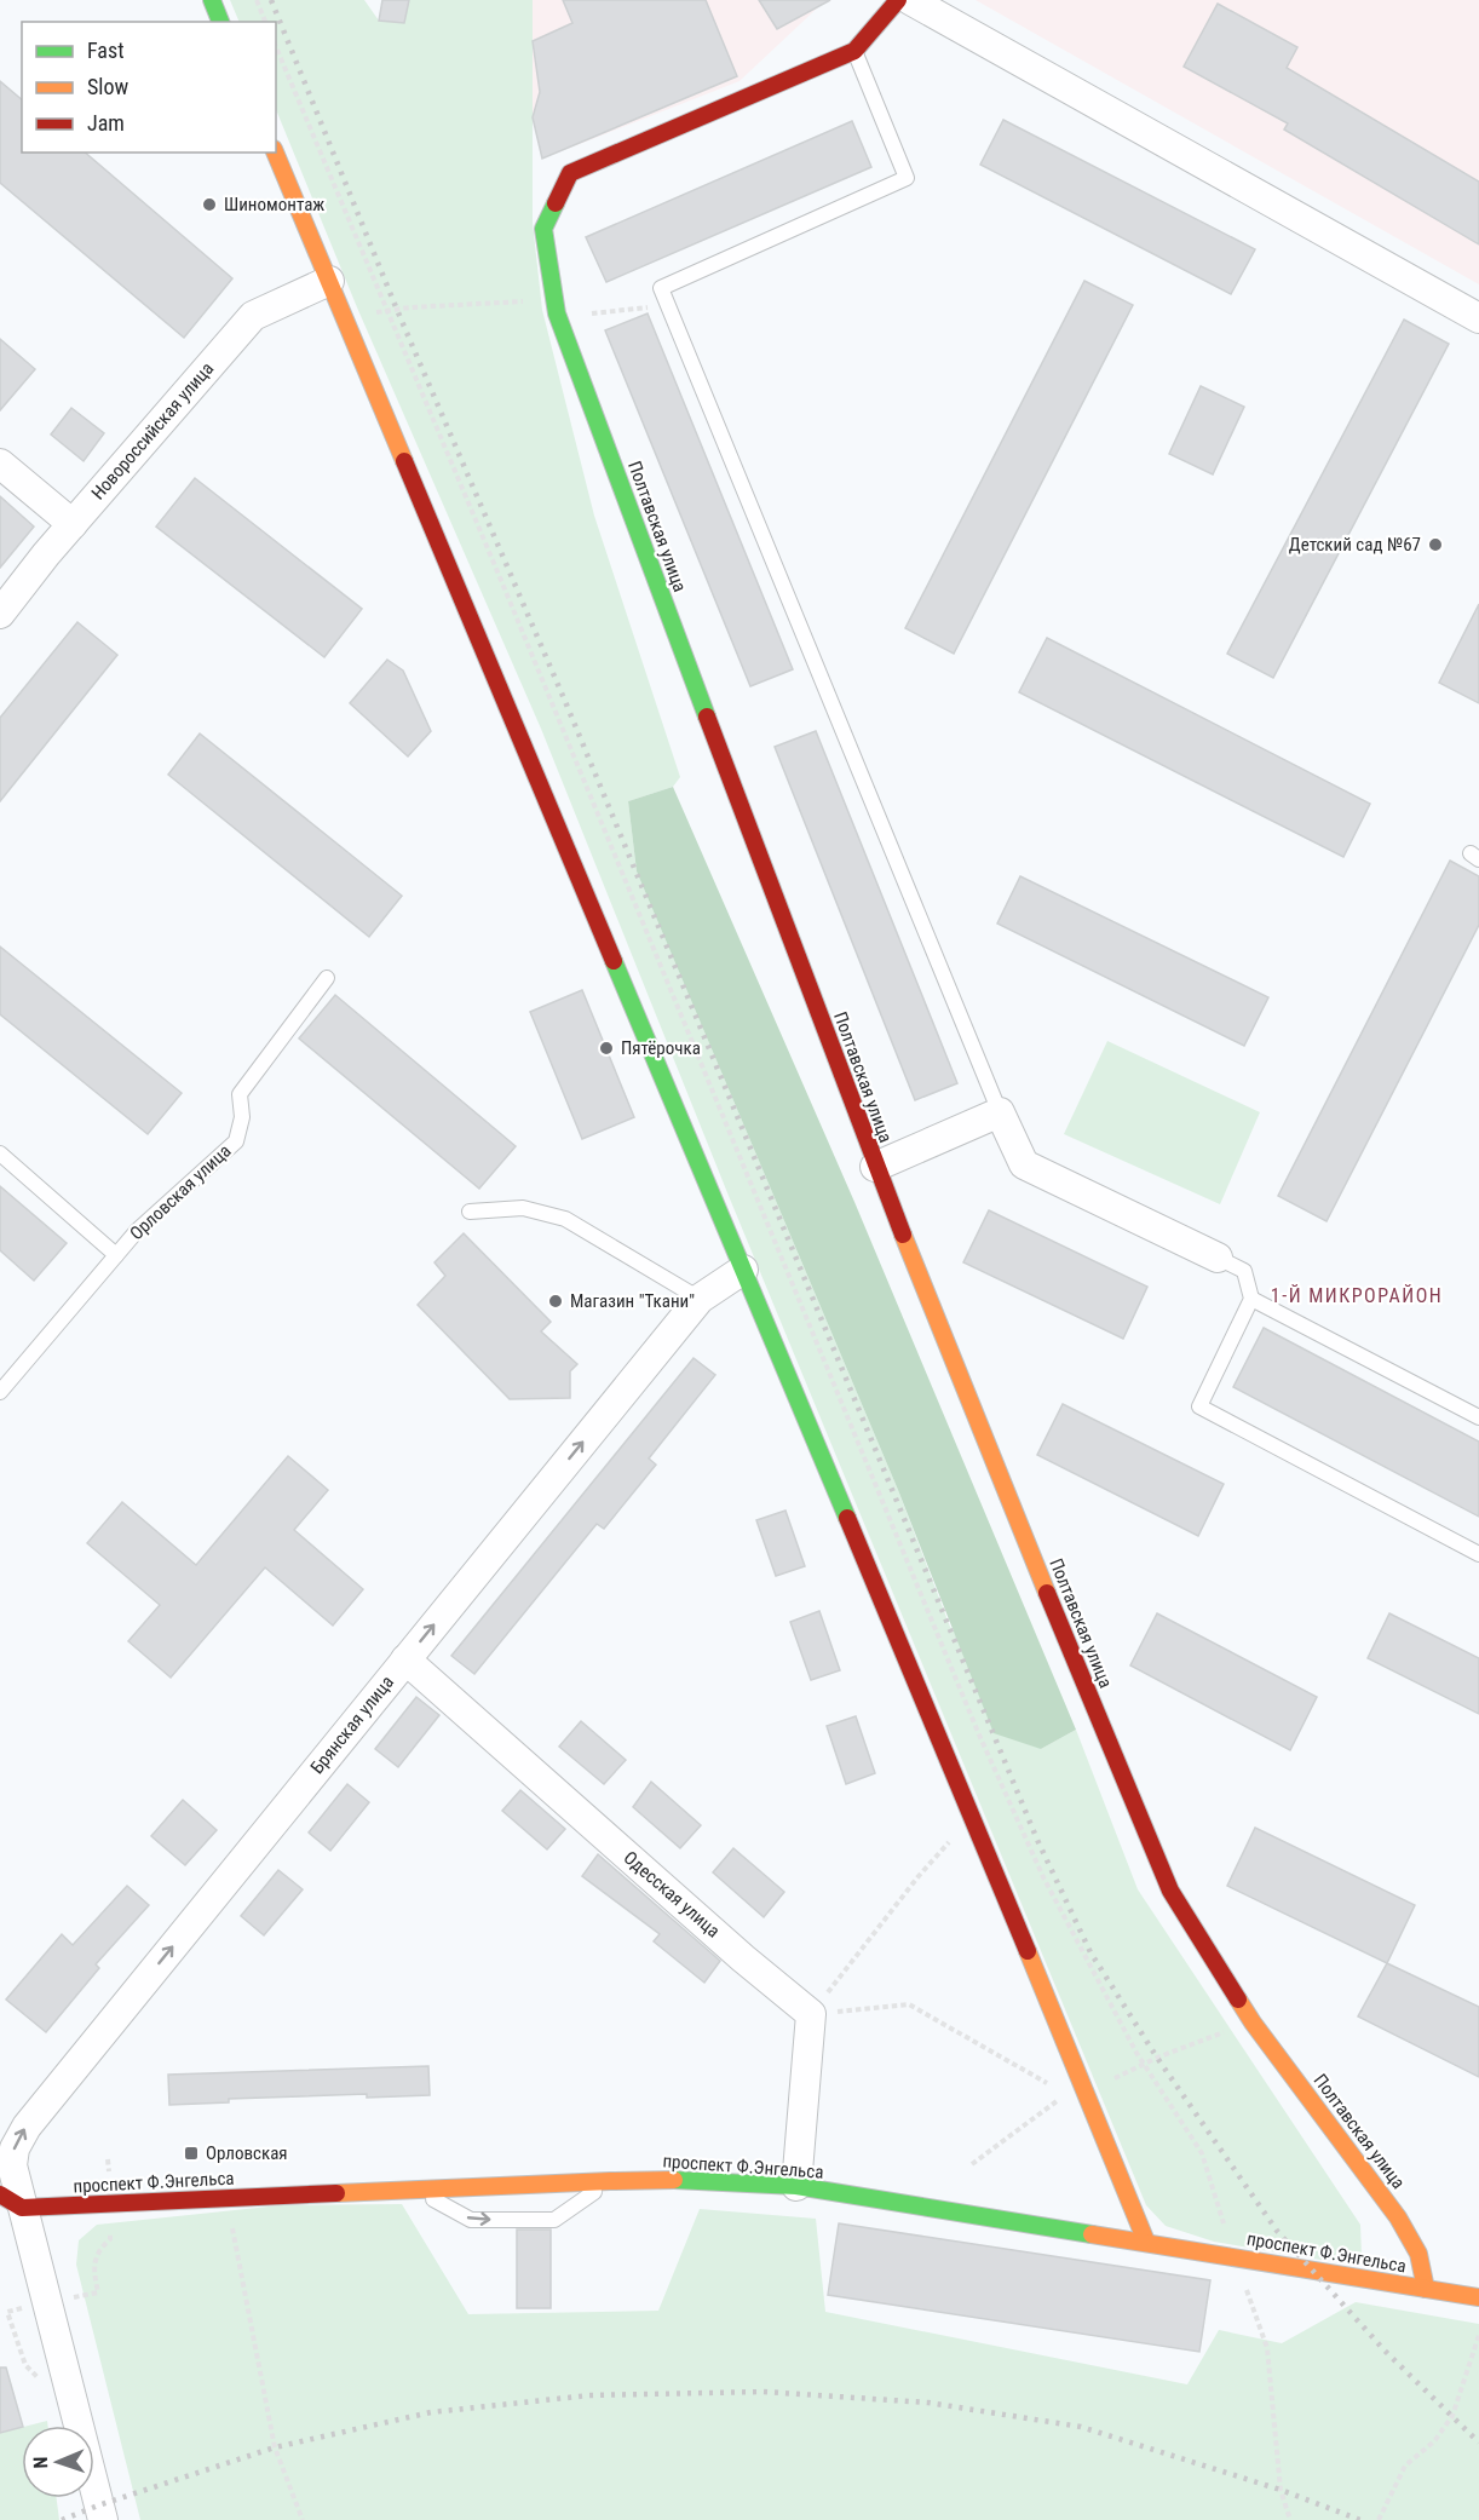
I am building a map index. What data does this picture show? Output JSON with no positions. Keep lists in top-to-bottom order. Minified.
{"streets":{"street":["Новороссийская улица","Полтавская улица","Брянская улица","Одесская улица","проспект Ф.Энгельса"],"lane":["Орловская улица"]},"crossings":[["Полтавская улица","проспект Ф.Энгельса"],["Брянская улица","Одесская улица"],["Брянская улица","проспект Ф.Энгельса"]],"one_way":["Брянская улица"],"districts":["1-Й МИКРОРАЙОН"],"places":{"other":["Шиномонтаж","Детский сад №67","Пятёрочка","Магазин \"Ткани\""],"transit":["Орловская"]},"legend":["Fast","Slow","Jam"],"north":"left"}
